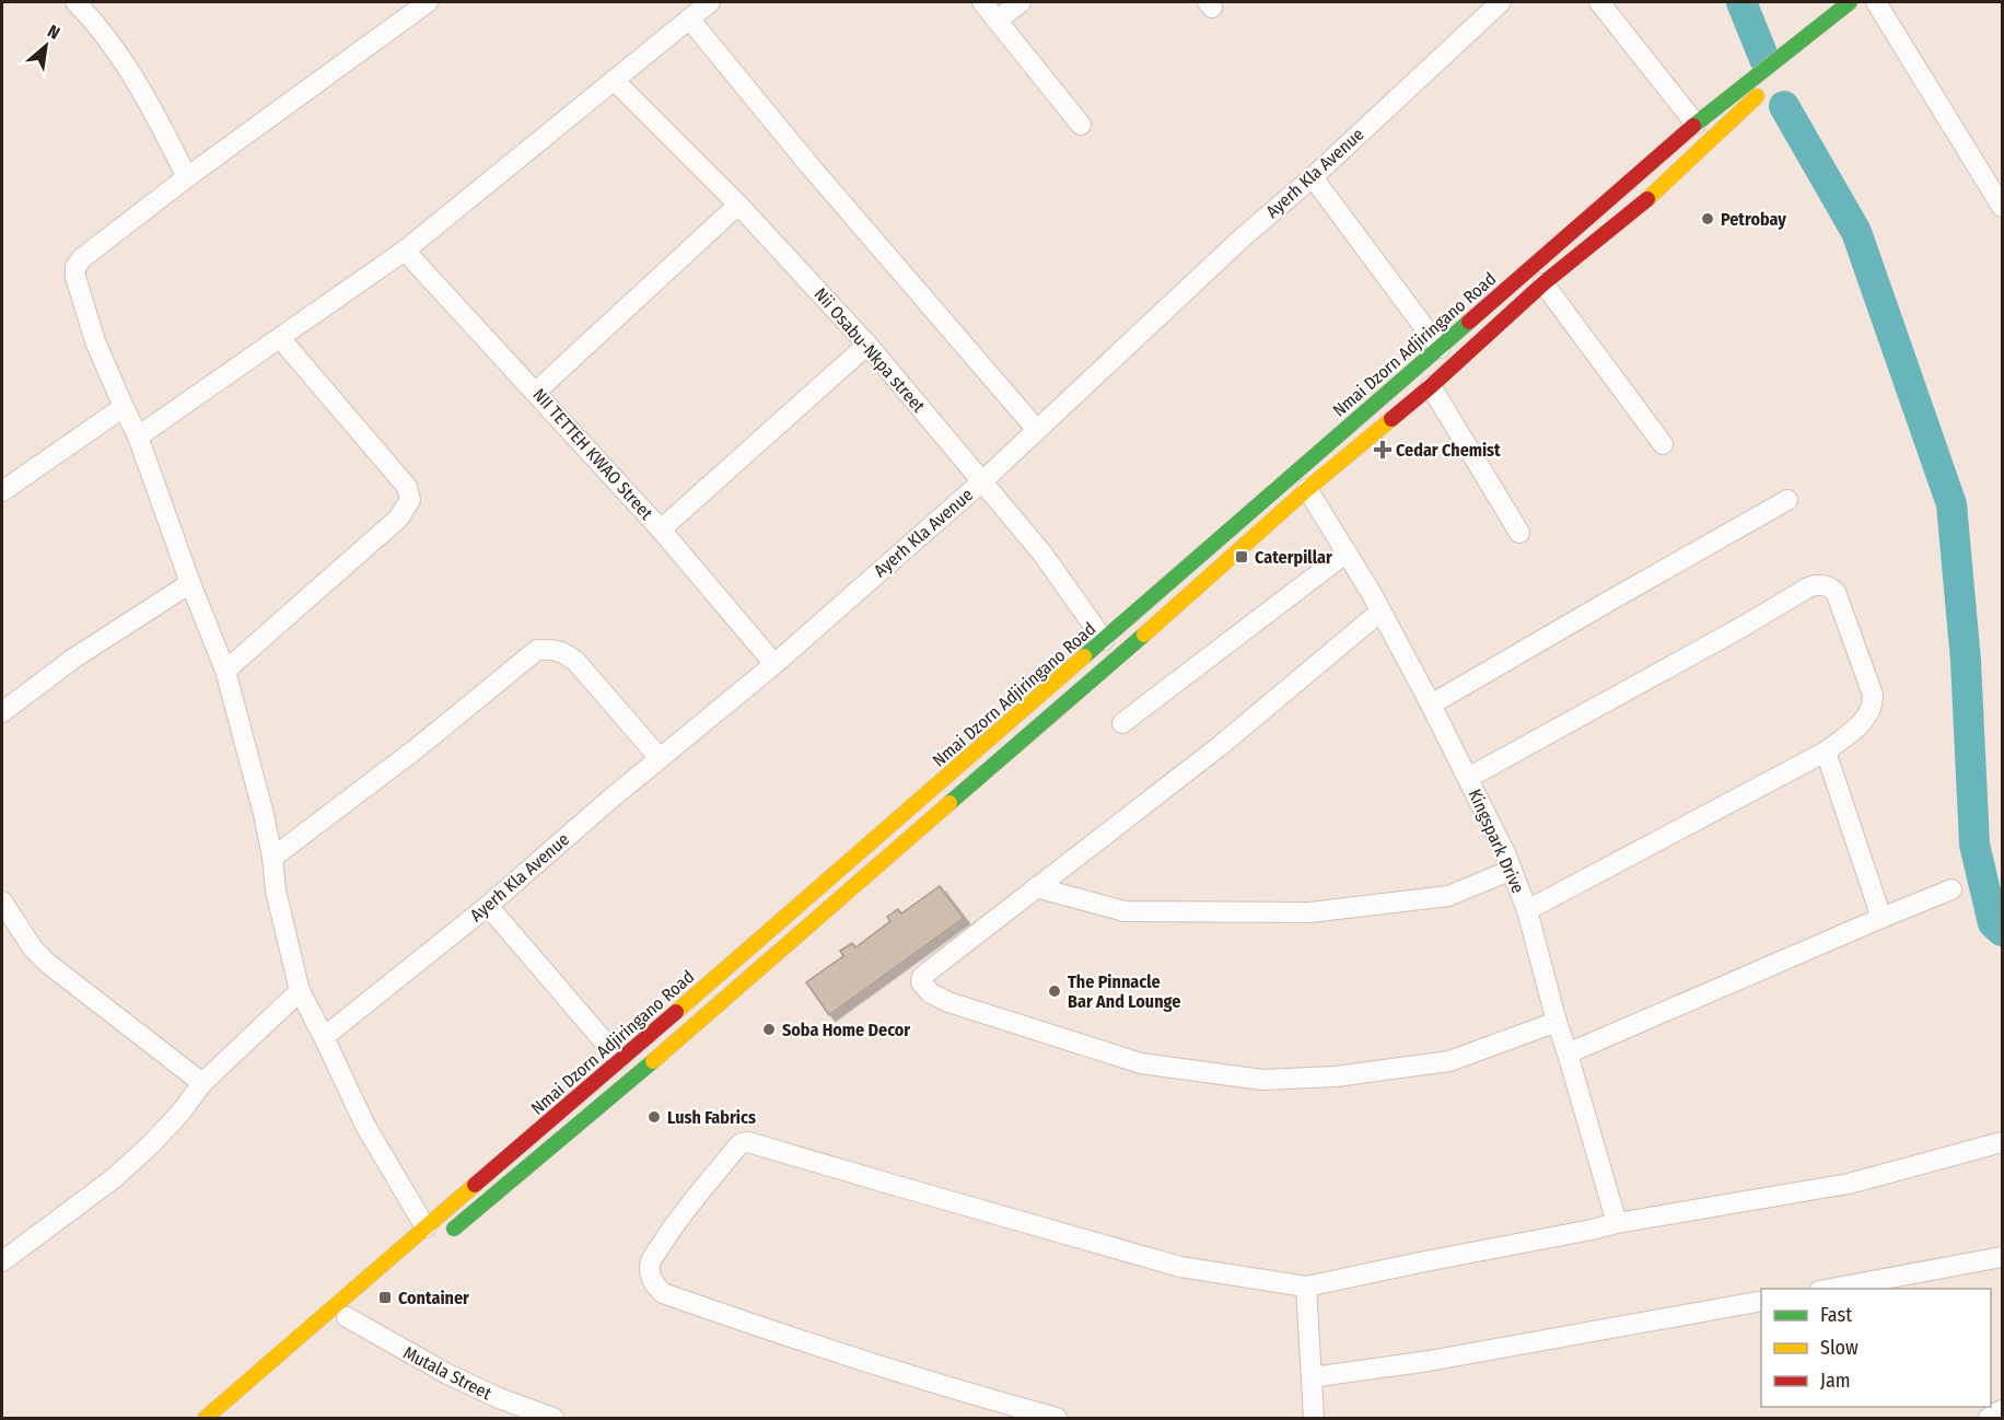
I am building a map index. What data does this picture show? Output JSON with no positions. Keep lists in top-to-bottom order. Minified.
{"streets":{"main road":["Nmai Dzorn Adjiringano Road"],"street":["Ayerh Kla Avenue","Nii Osabu-Nkpa street","NII TETTEH KWAO Street","Kingspark Drive","Mutala Street"]},"crossings":[["Ayerh Kla Avenue","Nii Osabu-Nkpa street"],["Ayerh Kla Avenue","NII TETTEH KWAO Street"],["Nmai Dzorn Adjiringano Road","Nii Osabu-Nkpa street"],["Nmai Dzorn Adjiringano Road","Kingspark Drive"]],"places":{"other":["Petrobay","The Pinnacle Bar And Lounge","Soba Home Decor","Lush Fabrics"],"health":["Cedar Chemist"],"transit":["Caterpillar","Container"]},"legend":["Fast","Slow","Jam"],"north":"top right"}
